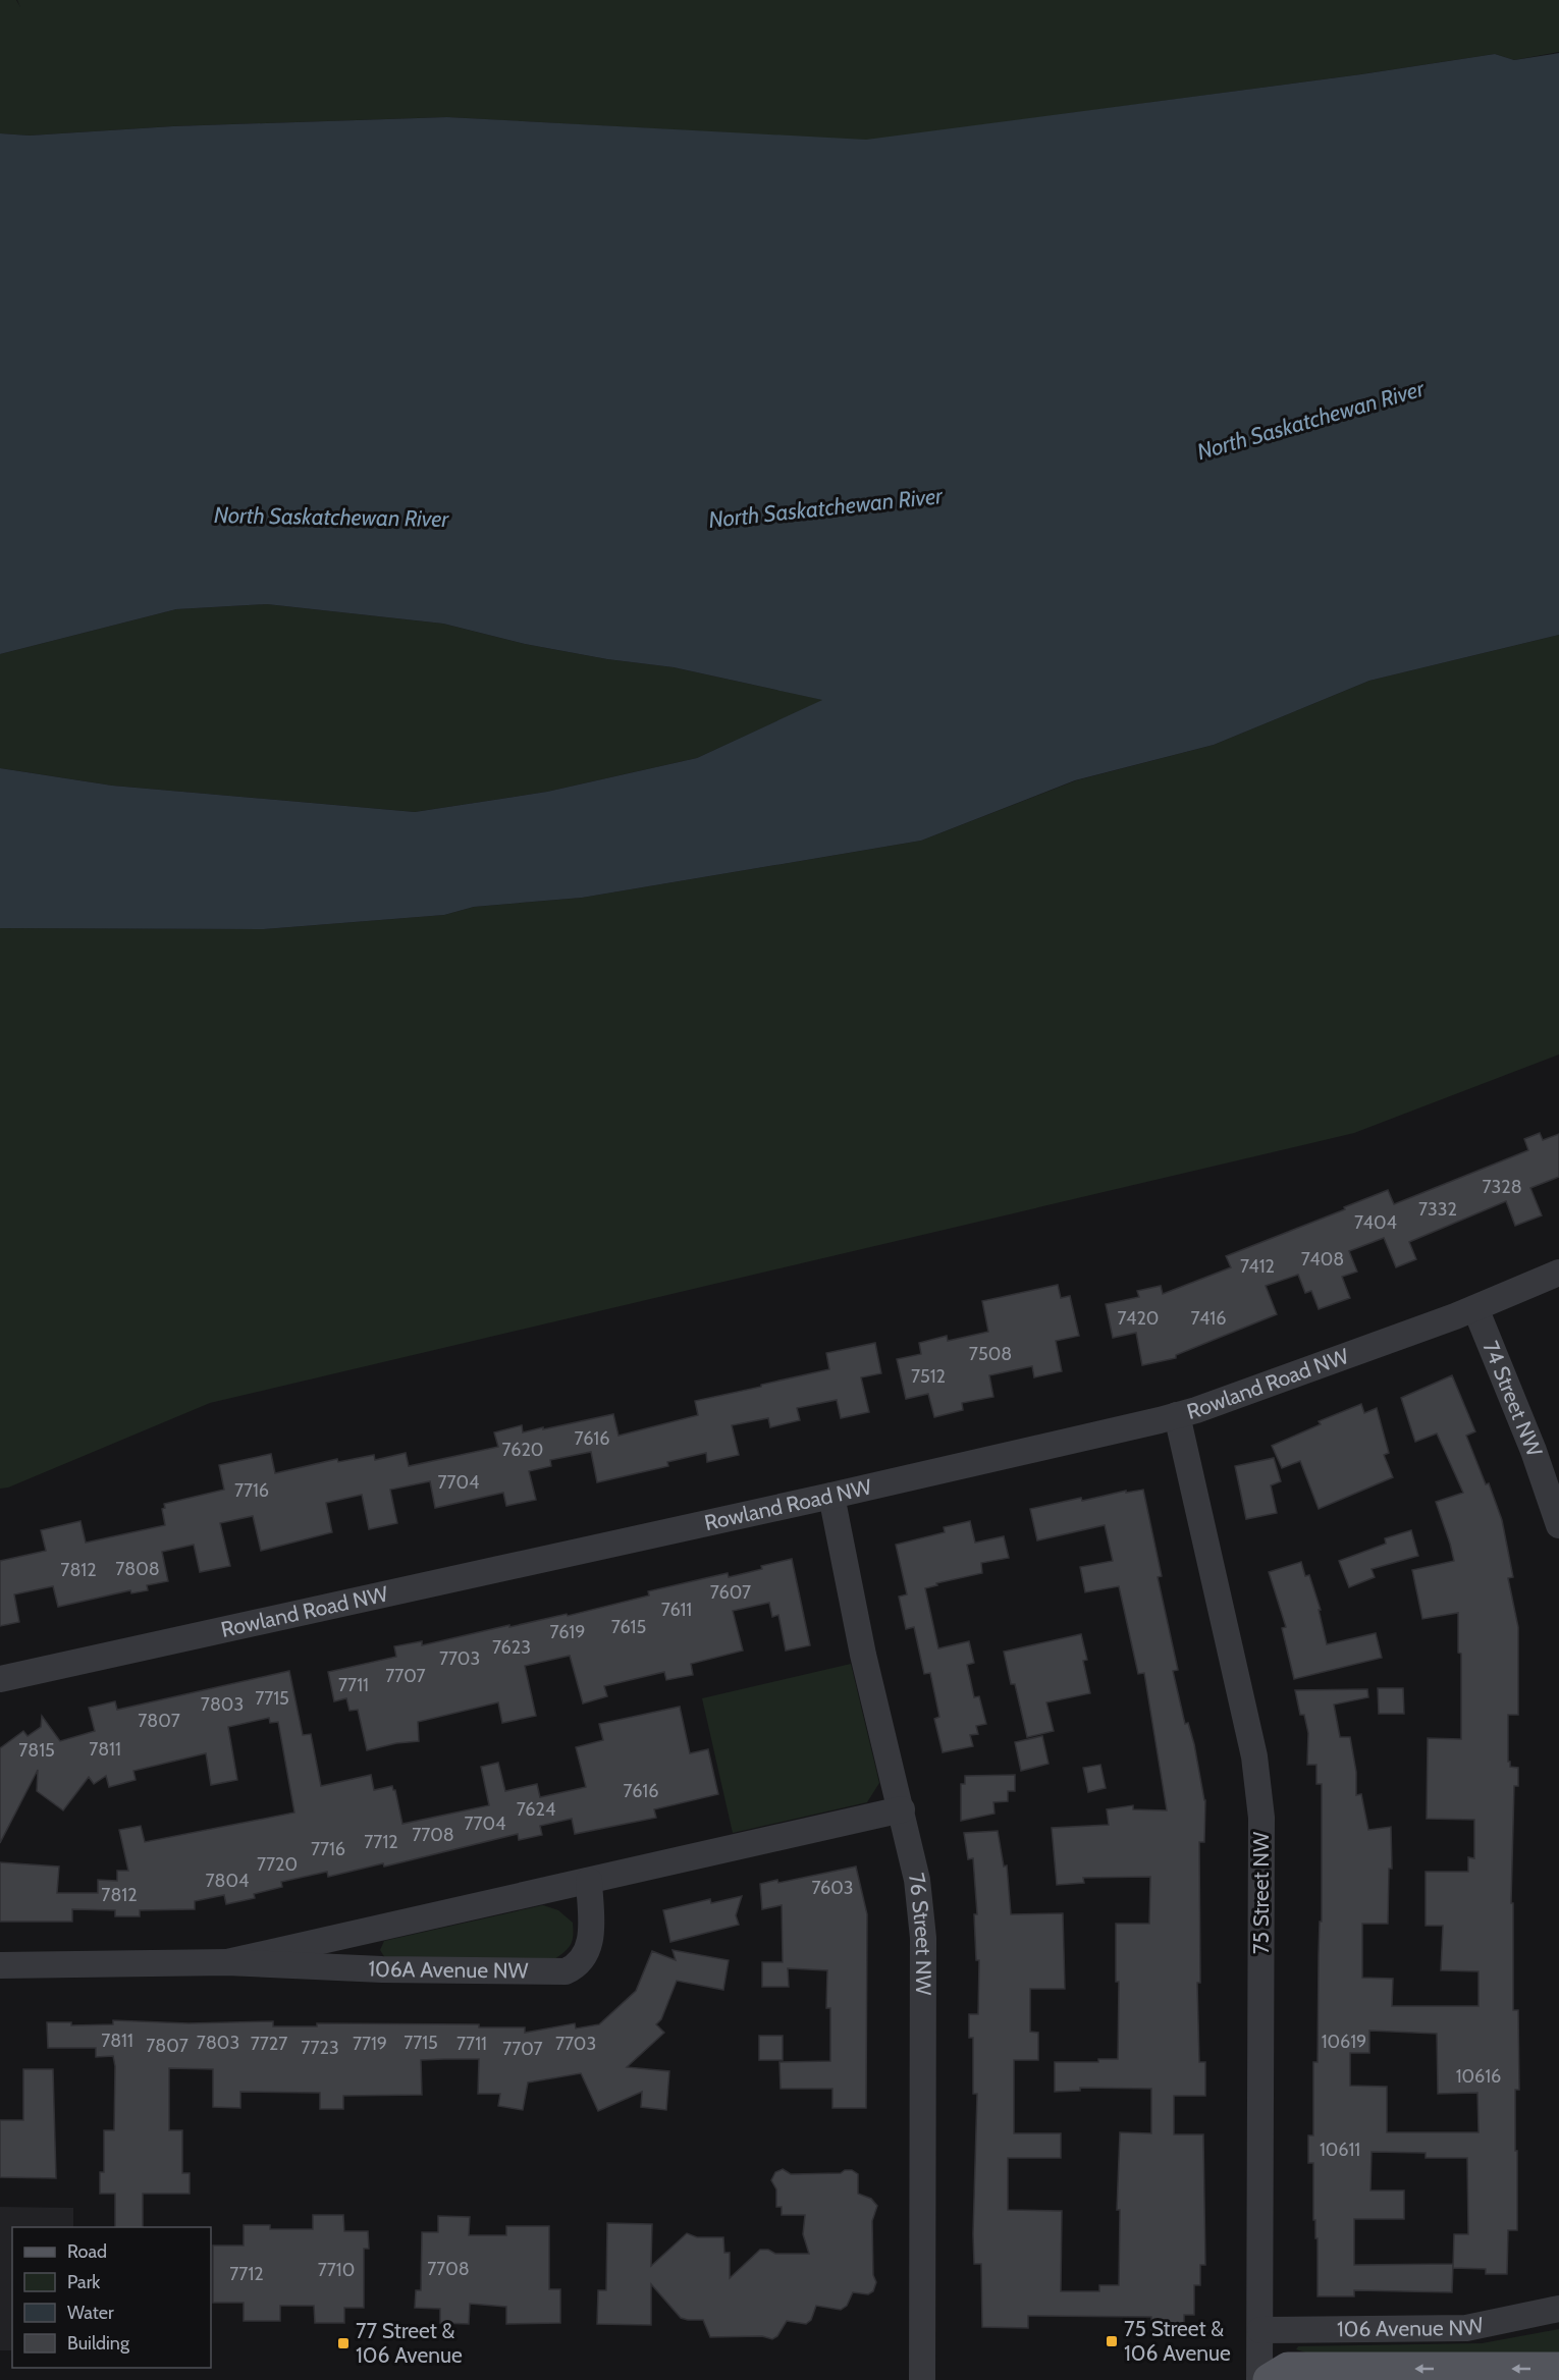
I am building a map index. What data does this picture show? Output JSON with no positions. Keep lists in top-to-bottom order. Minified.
{"streets":{"main road":["106 Avenue NW"],"street":["Rowland Road NW","74 Street NW","75 Street NW","76 Street NW","106A Avenue NW"]},"crossings":[["Rowland Road NW","74 Street NW"],["Rowland Road NW","75 Street NW"],["Rowland Road NW","76 Street NW"],["75 Street NW","106 Avenue NW"],["76 Street NW","106A Avenue NW"]],"water":["North Saskatchewan River"],"places":{"transit":["75 Street & 106 Avenue","77 Street & 106 Avenue"]},"house_numbers":["7328","7332","7404","7408","7412","7420","7416","7508","7512","7616","7620","7704","7716","7808","7812","7607","7611","7615","7619","7623","7703","7707","7711","7715","7803","7807","7811","7815","7616","7624","7704","7708","7712","7716","7720","7804","7603","7812","7811","10619","7803","7715","7727","7719","7711","7703","7807","7723","7707","10616","10611","7708","7710","7712"],"legend":["Road","Park","Water","Building"]}
